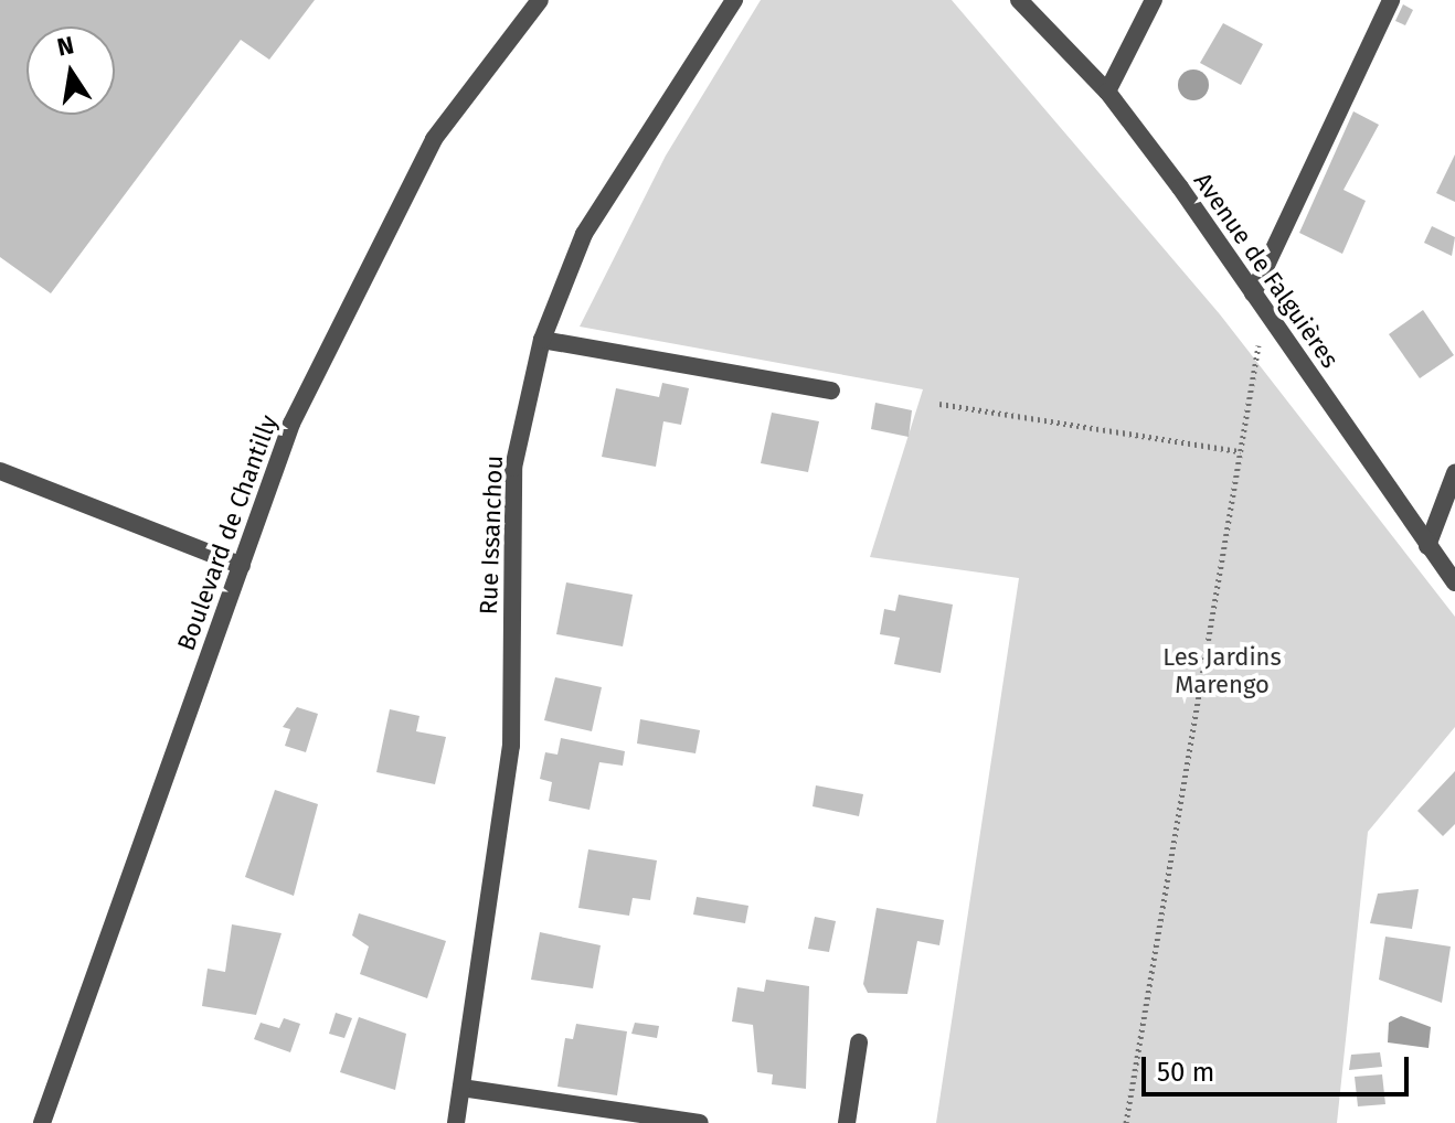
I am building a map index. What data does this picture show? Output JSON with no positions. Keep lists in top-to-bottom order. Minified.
{"streets":{"street":["Avenue de Falguières","Boulevard de Chantilly","Rue Issanchou"]},"parks":["Les Jardins Marengo"],"scale_bar":"50 m","north":"top"}
